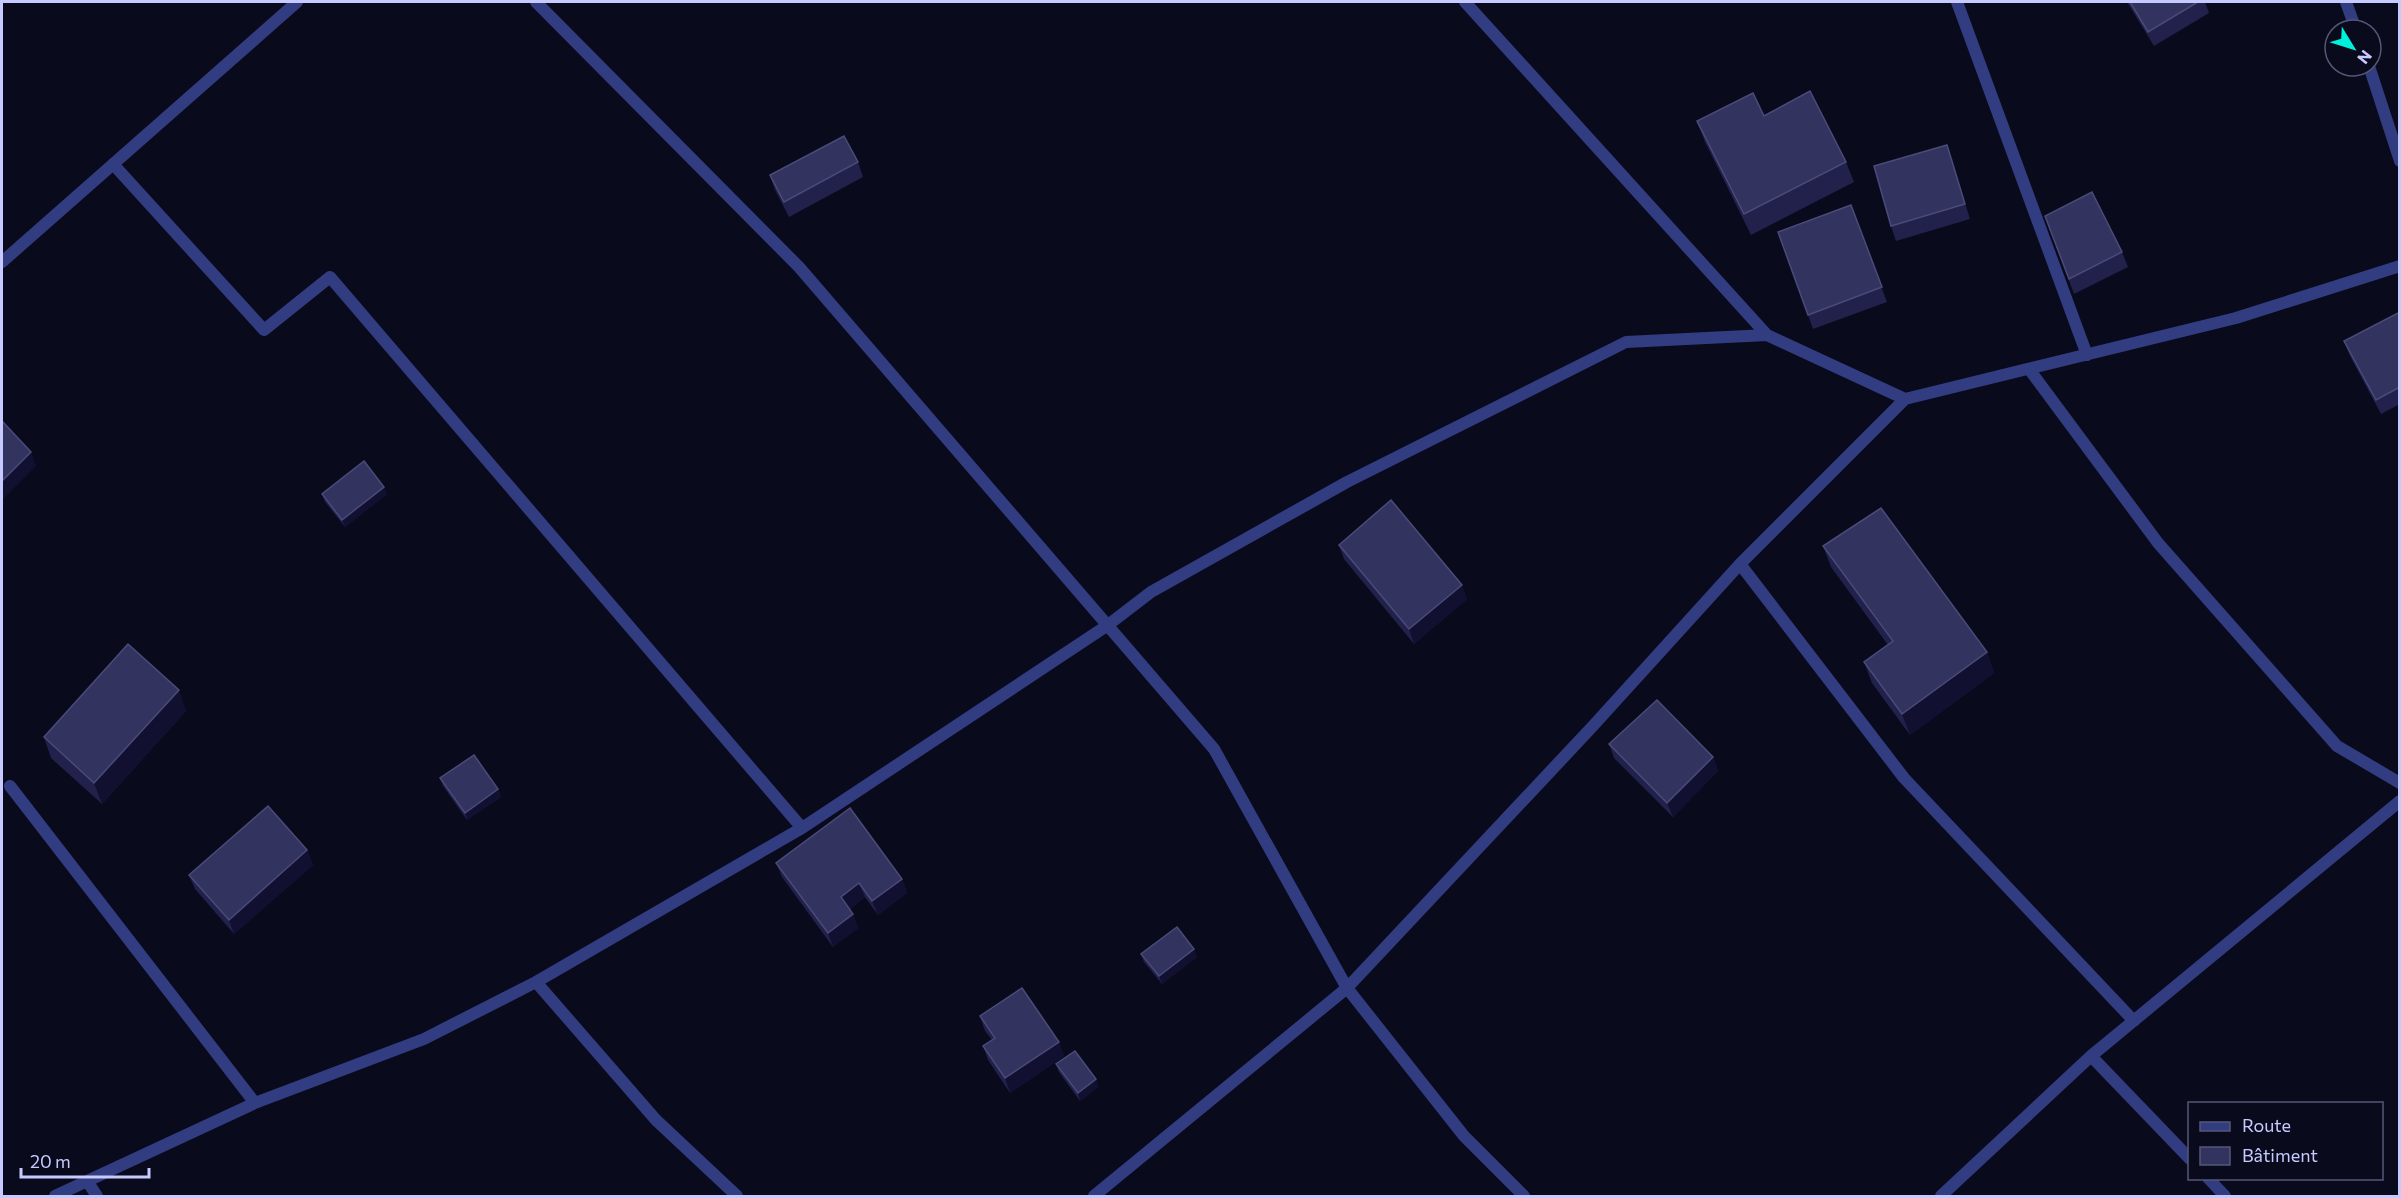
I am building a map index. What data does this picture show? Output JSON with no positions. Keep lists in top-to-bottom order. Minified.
{"legend":["Route","Bâtiment"],"scale_bar":"20 m","north":"bottom right"}
